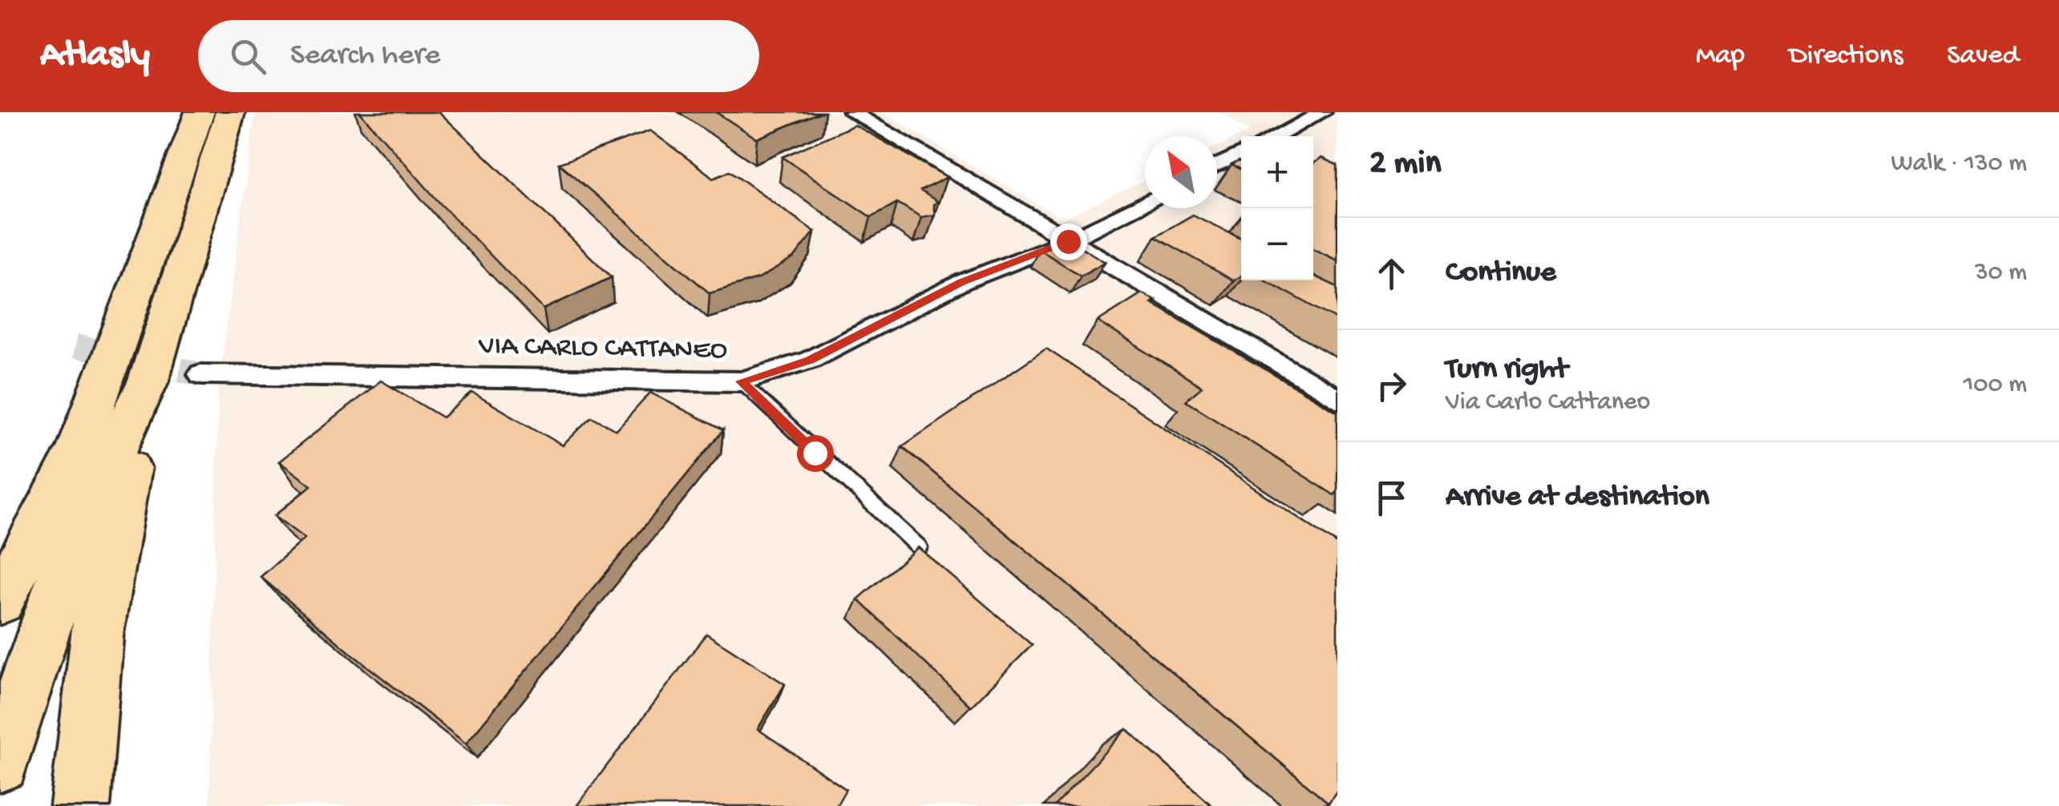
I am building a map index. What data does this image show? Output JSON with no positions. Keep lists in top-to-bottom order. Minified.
{"streets":{"street":["VIA CARLO CATTANEO"]},"north":"top left","page":{"header":"Atlasly","search":"Search here","nav":["Map","Directions","Saved"],"heading":["2 min","Walk · 130 m"],"map_buttons":["+","−"],"list":[["Continue","30 m"],["Turn right","Via Carlo Cattaneo","100 m"],"Arrive at destination"]}}
